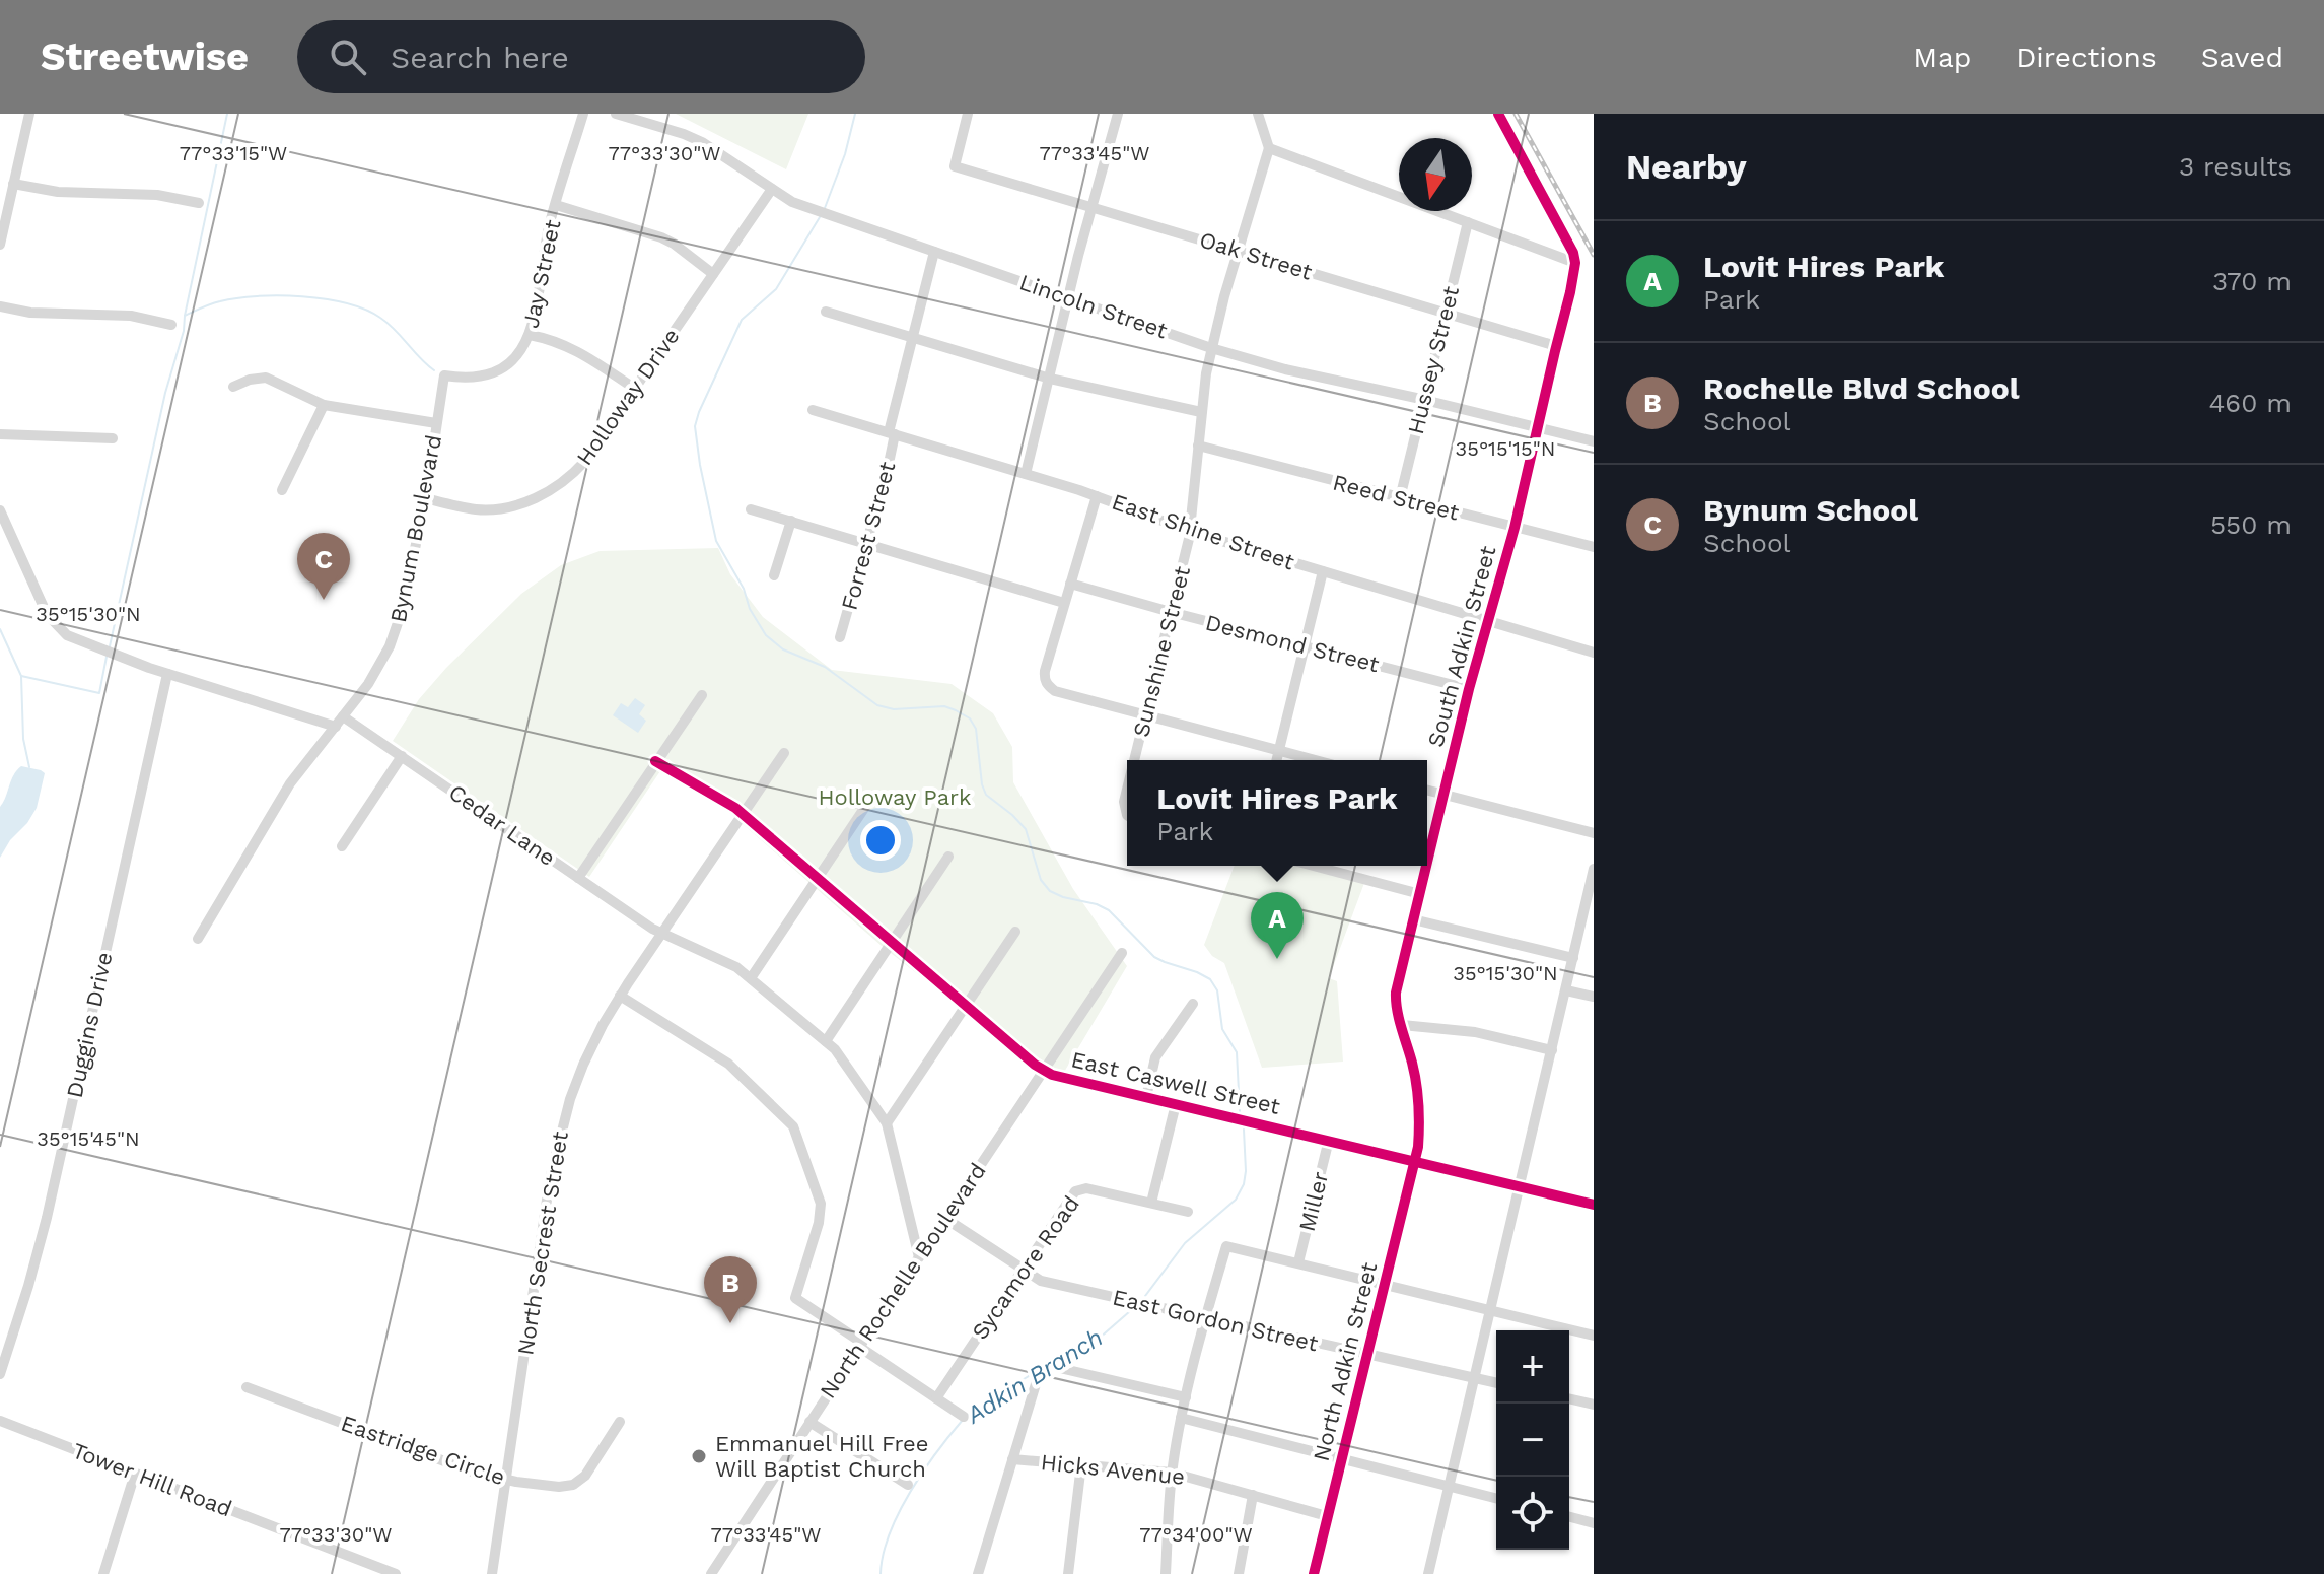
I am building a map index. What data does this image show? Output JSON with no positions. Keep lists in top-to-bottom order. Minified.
{"streets":{"street":["Oak Street","Jay Street","Lincoln Street","Hussey Street","Holloway Drive","Reed Street","Bynum Boulevard","East Shine Street","Forrest Street","Desmond Street","South Adkin Street","Sunshine Street","Cedar Lane","Duggins Drive","East Caswell Street","Miller","North Secrest Street","Sycamore Road","North Rochelle Boulevard","East Gordon Street","North Adkin Street","Eastridge Circle","Hicks Avenue","Tower Hill Road"]},"crossings":[["Oak Street","Hussey Street"],["Oak Street","South Adkin Street"],["Oak Street","Sunshine Street"],["Jay Street","Bynum Boulevard"],["Lincoln Street","Hussey Street"],["Lincoln Street","Holloway Drive"],["Lincoln Street","Forrest Street"],["Lincoln Street","South Adkin Street"],["Lincoln Street","Sunshine Street"],["Hussey Street","Reed Street"],["Holloway Drive","Bynum Boulevard"],["Reed Street","South Adkin Street"],["Reed Street","Sunshine Street"],["Bynum Boulevard","Cedar Lane"],["East Shine Street","Forrest Street"],["East Shine Street","South Adkin Street"],["East Shine Street","Sunshine Street"],["Desmond Street","South Adkin Street"],["Desmond Street","Sunshine Street"],["South Adkin Street","East Caswell Street"],["South Adkin Street","North Adkin Street"],["Cedar Lane","North Secrest Street"],["Cedar Lane","North Rochelle Boulevard"],["East Caswell Street","Miller"],["East Caswell Street","North Secrest Street"],["East Caswell Street","North Rochelle Boulevard"],["East Caswell Street","North Adkin Street"],["North Secrest Street","Eastridge Circle"],["Sycamore Road","East Gordon Street"],["North Rochelle Boulevard","East Gordon Street"],["East Gordon Street","North Adkin Street"],["North Adkin Street","Hicks Avenue"]],"water":["Adkin Branch"],"parks":["Holloway Park"],"places":["Emmanuel Hill Free Will Baptist Church"],"north":"bottom","page":{"header":"Streetwise","search":"Search here","nav":["Map","Directions","Saved"],"heading":["Nearby","3 results"],"list":[{"mark":"A","name":"Lovit Hires Park","note":"Park","value":"370 m"},{"mark":"B","name":"Rochelle Blvd School","note":"School","value":"460 m"},{"mark":"C","name":"Bynum School","note":"School","value":"550 m"}],"pins":["C","A","B"],"popup":["Lovit Hires Park","Park"],"map_buttons":["+","−"]},"coordinates":["77°33'15\"W","77°33'30\"W","77°33'45\"W","35°15'15\"N","35°15'30\"N","35°15'45\"N","77°34'00\"W"]}
